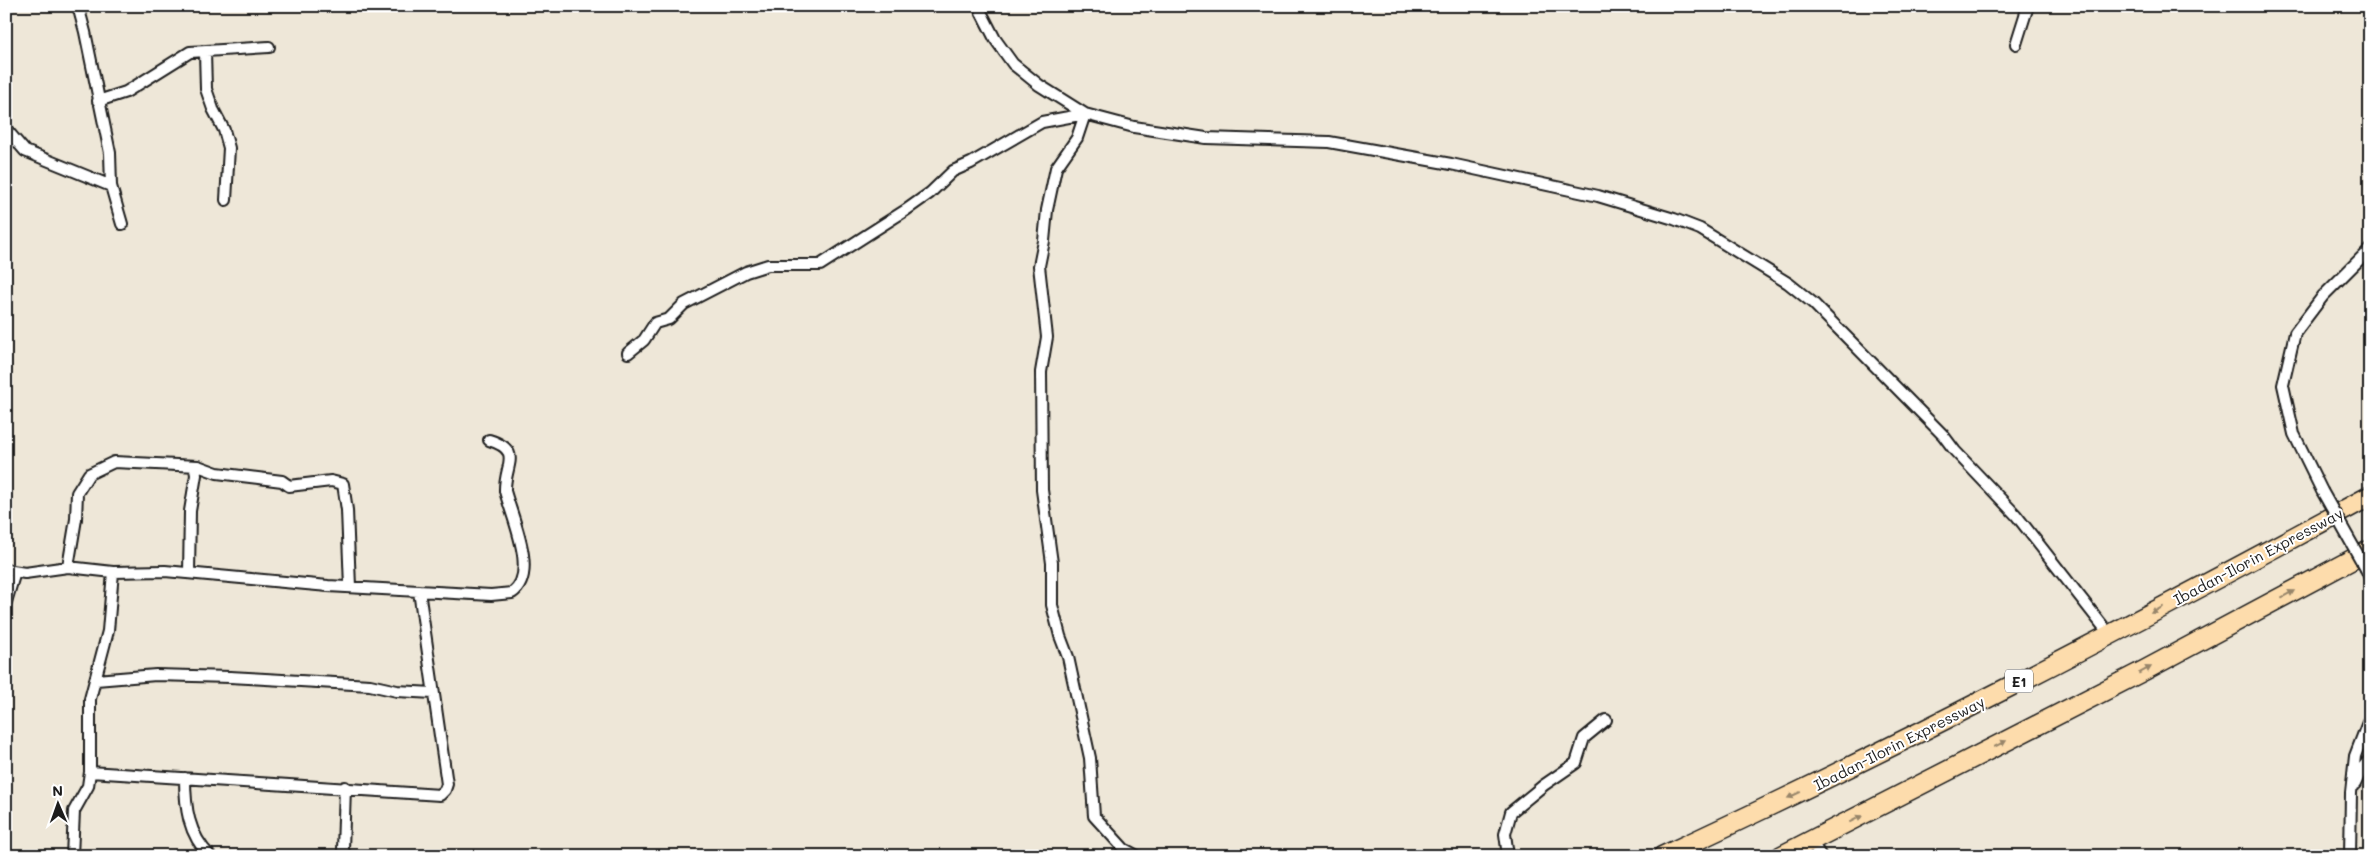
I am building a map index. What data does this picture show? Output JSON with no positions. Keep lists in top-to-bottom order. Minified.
{"streets":{"highway":["Ibadan-Ilorin Expressway","E1"]},"north":"top"}
